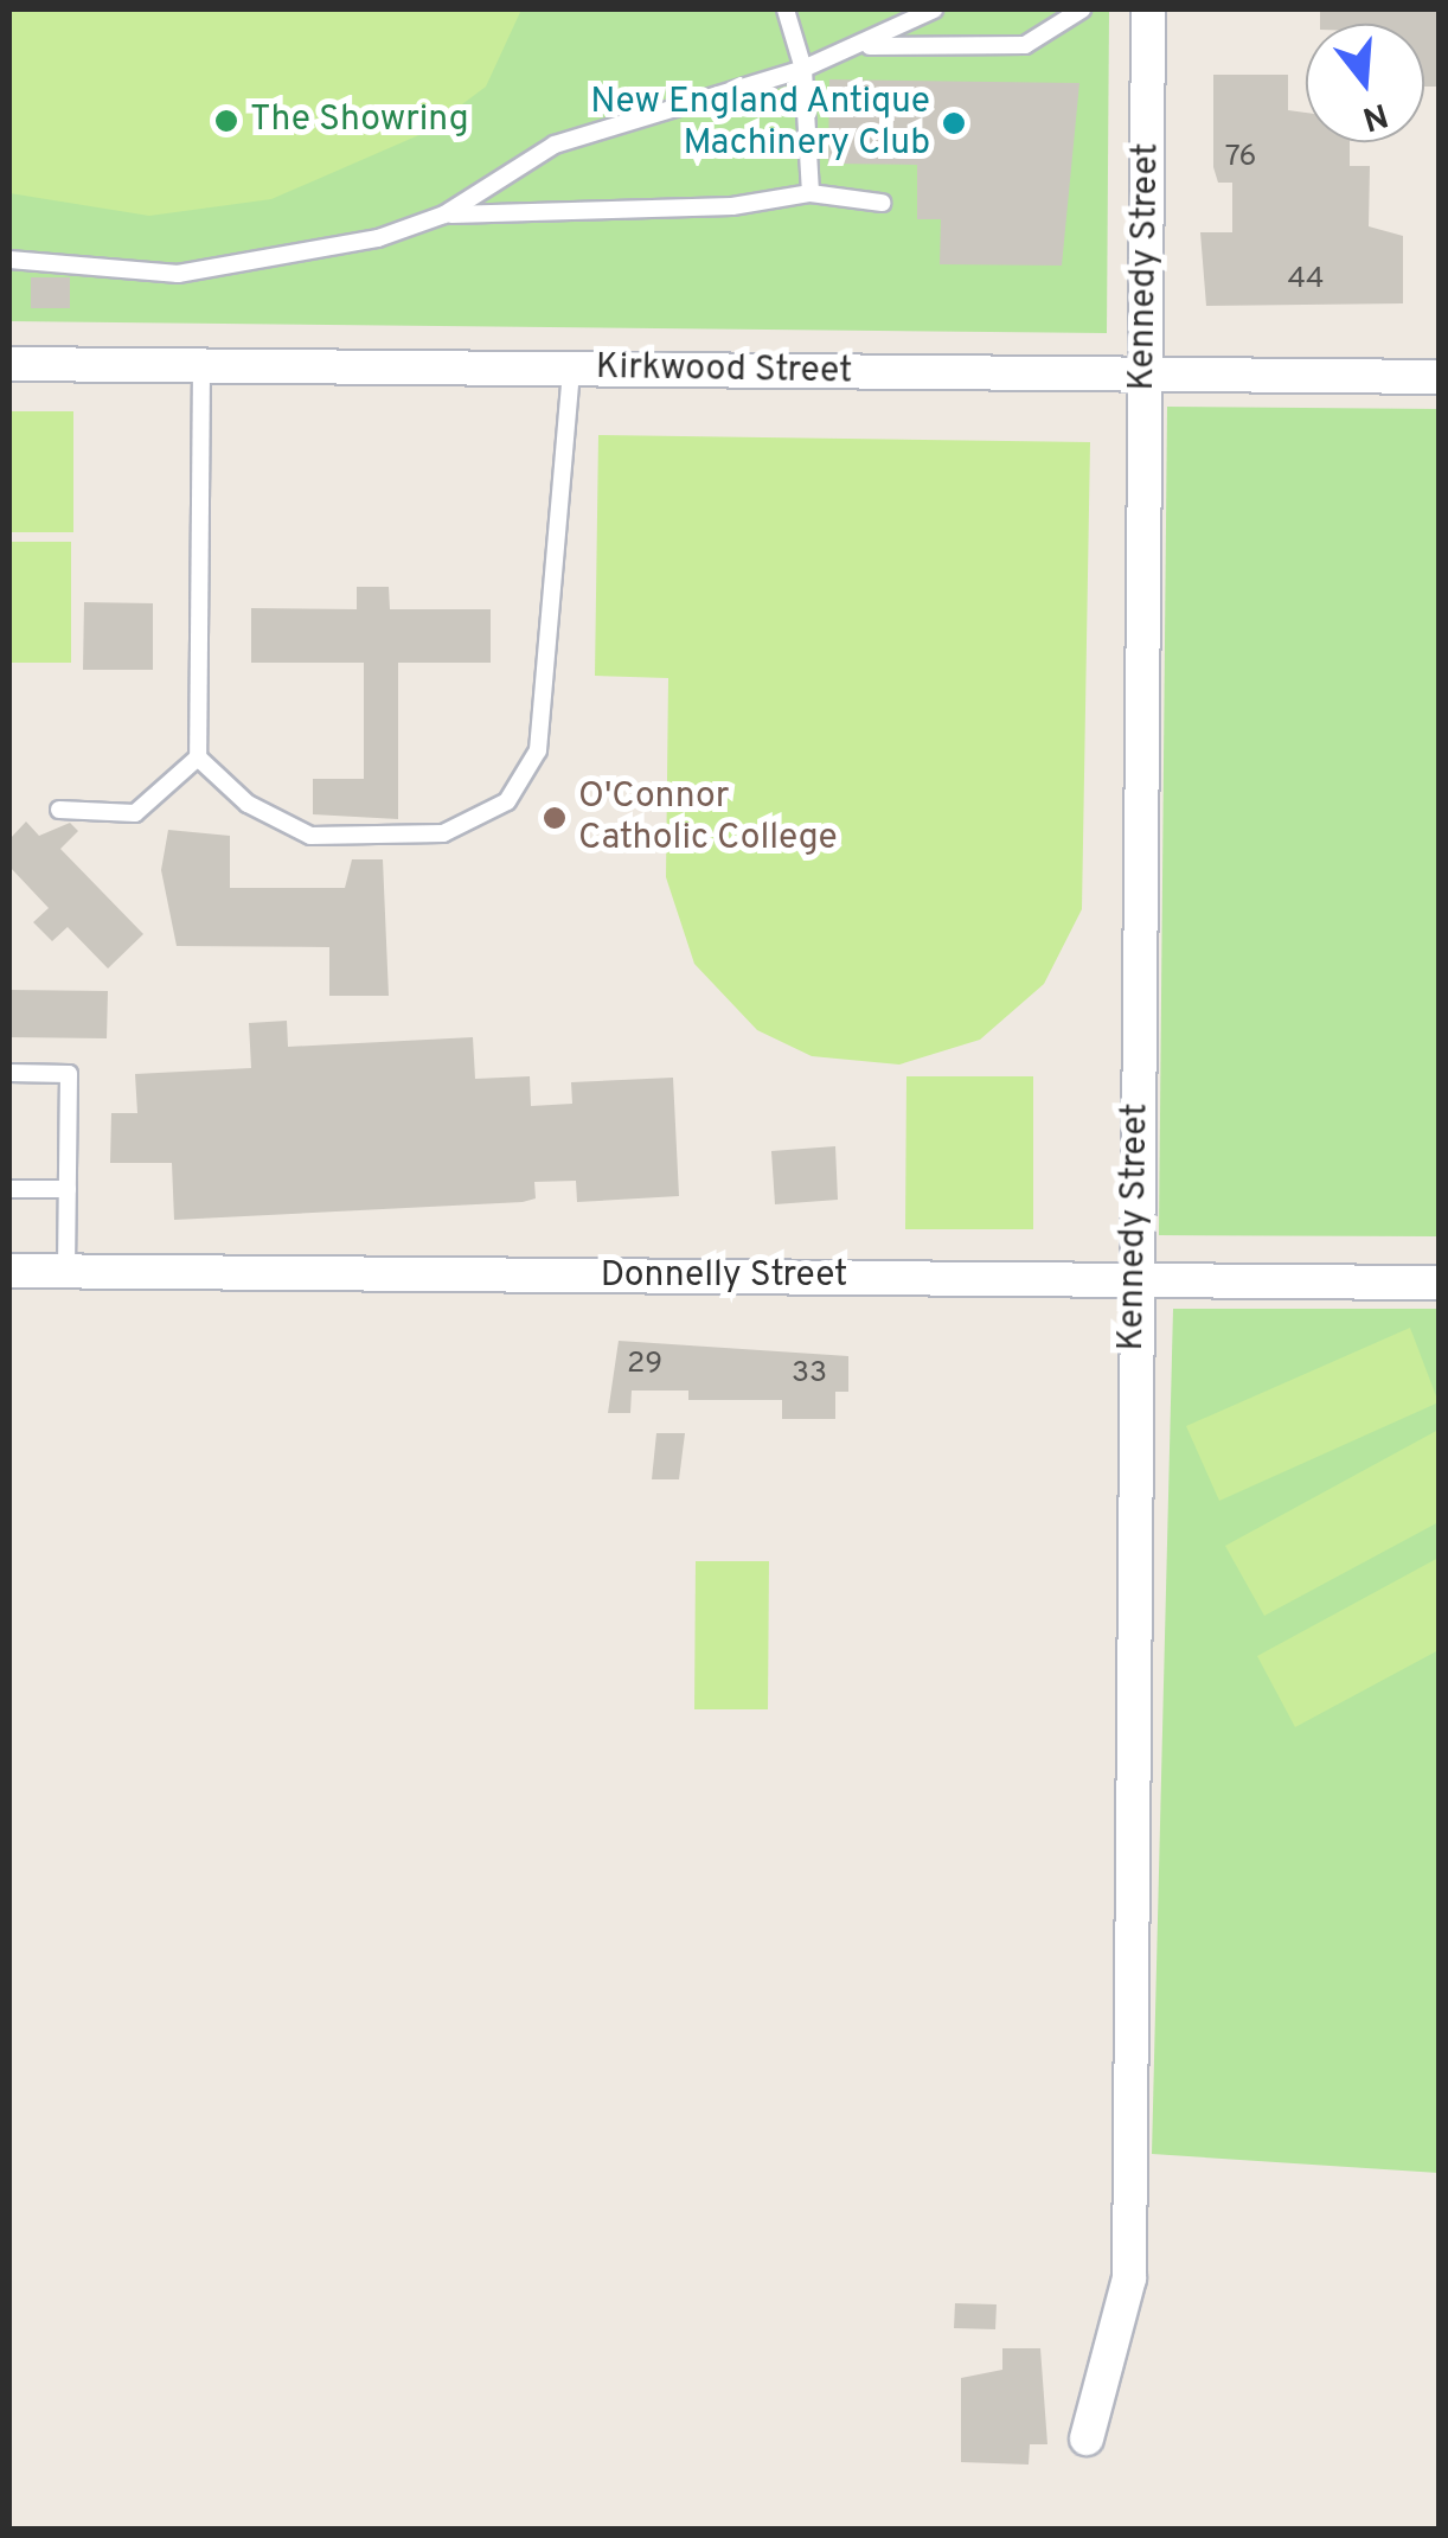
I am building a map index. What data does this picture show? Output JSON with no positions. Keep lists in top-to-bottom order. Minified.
{"streets":{"street":["Kennedy Street","Kirkwood Street","Donnelly Street"]},"crossings":[["Kennedy Street","Kirkwood Street"],["Kennedy Street","Donnelly Street"]],"places":["The Showring","New England Antique Machinery Club","O'Connor Catholic College"],"house_numbers":["76","44","29","33"],"north":"bottom"}
